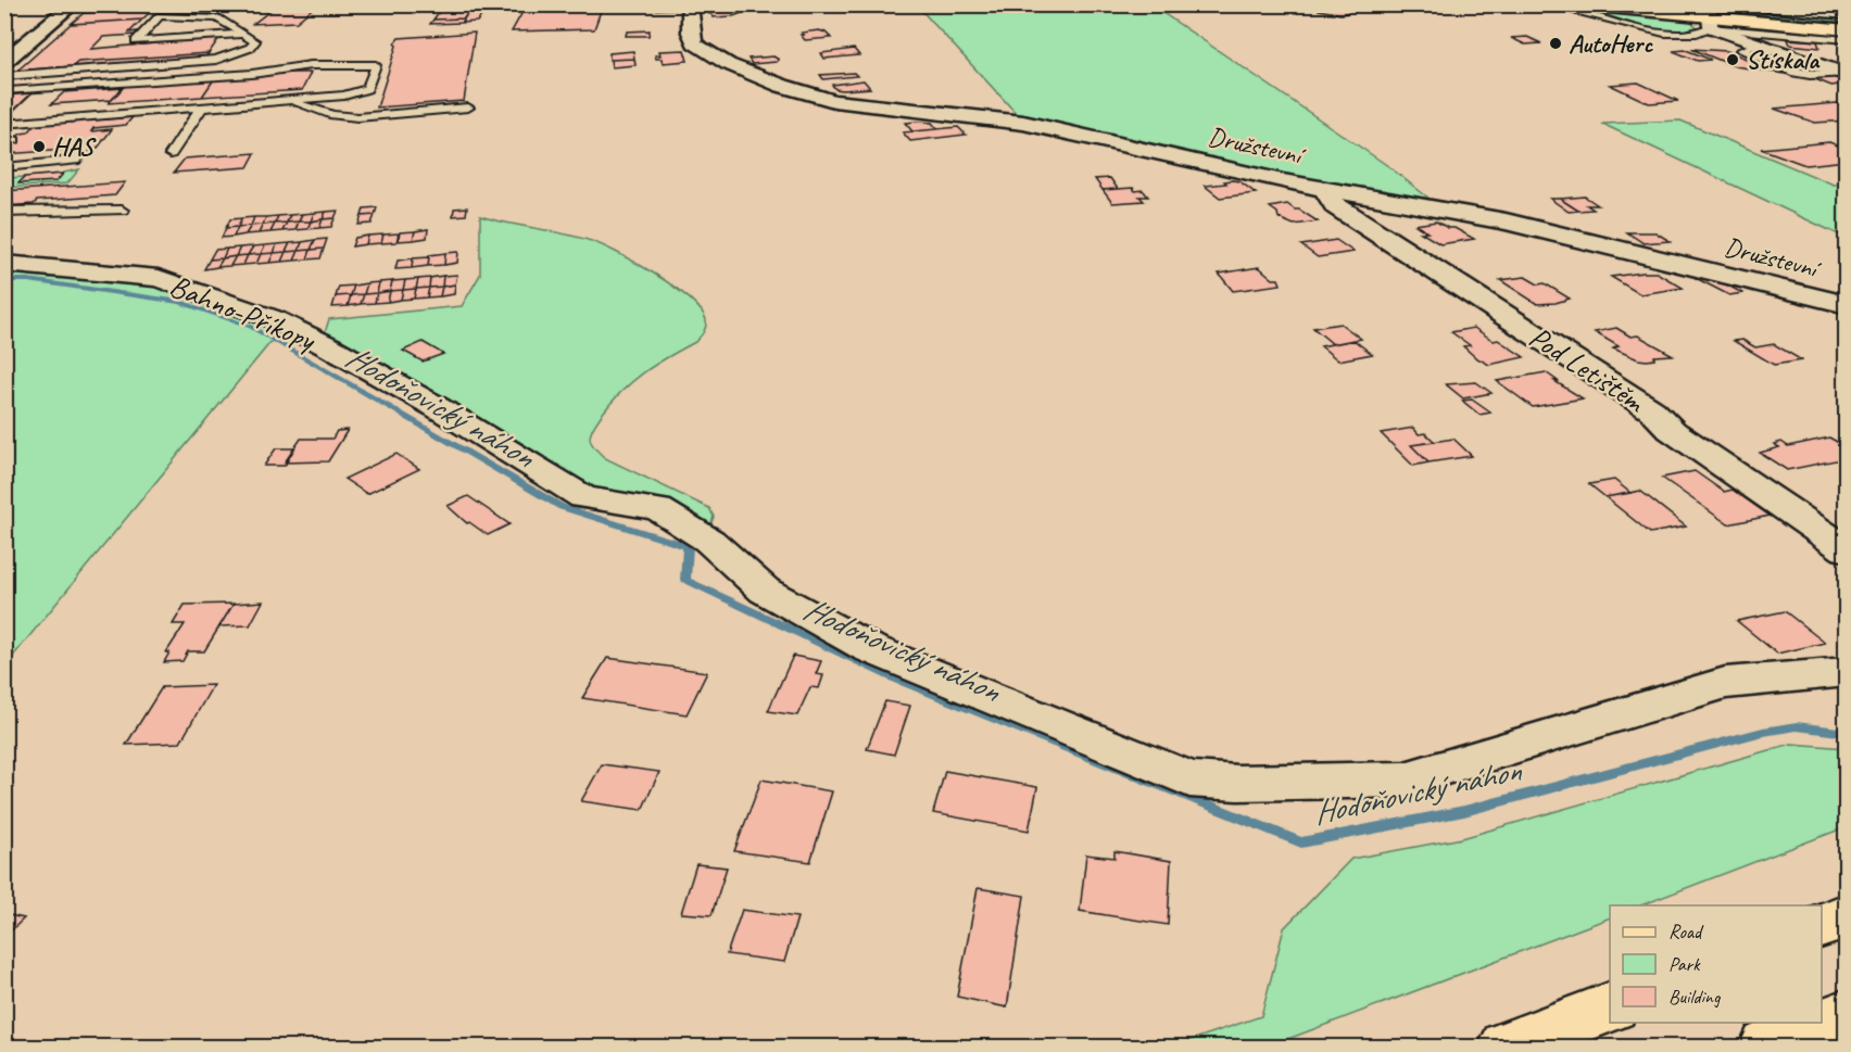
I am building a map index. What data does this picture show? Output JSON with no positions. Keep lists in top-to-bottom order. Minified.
{"streets":{"street":["Družstevní","Bahno-Příkopy","Pod Letištěm"]},"crossings":[["Družstevní","Pod Letištěm"]],"water":["Hodoňovický náhon"],"places":["AutoHerc","Stískala","HAS"],"legend":["Road","Park","Building"]}
